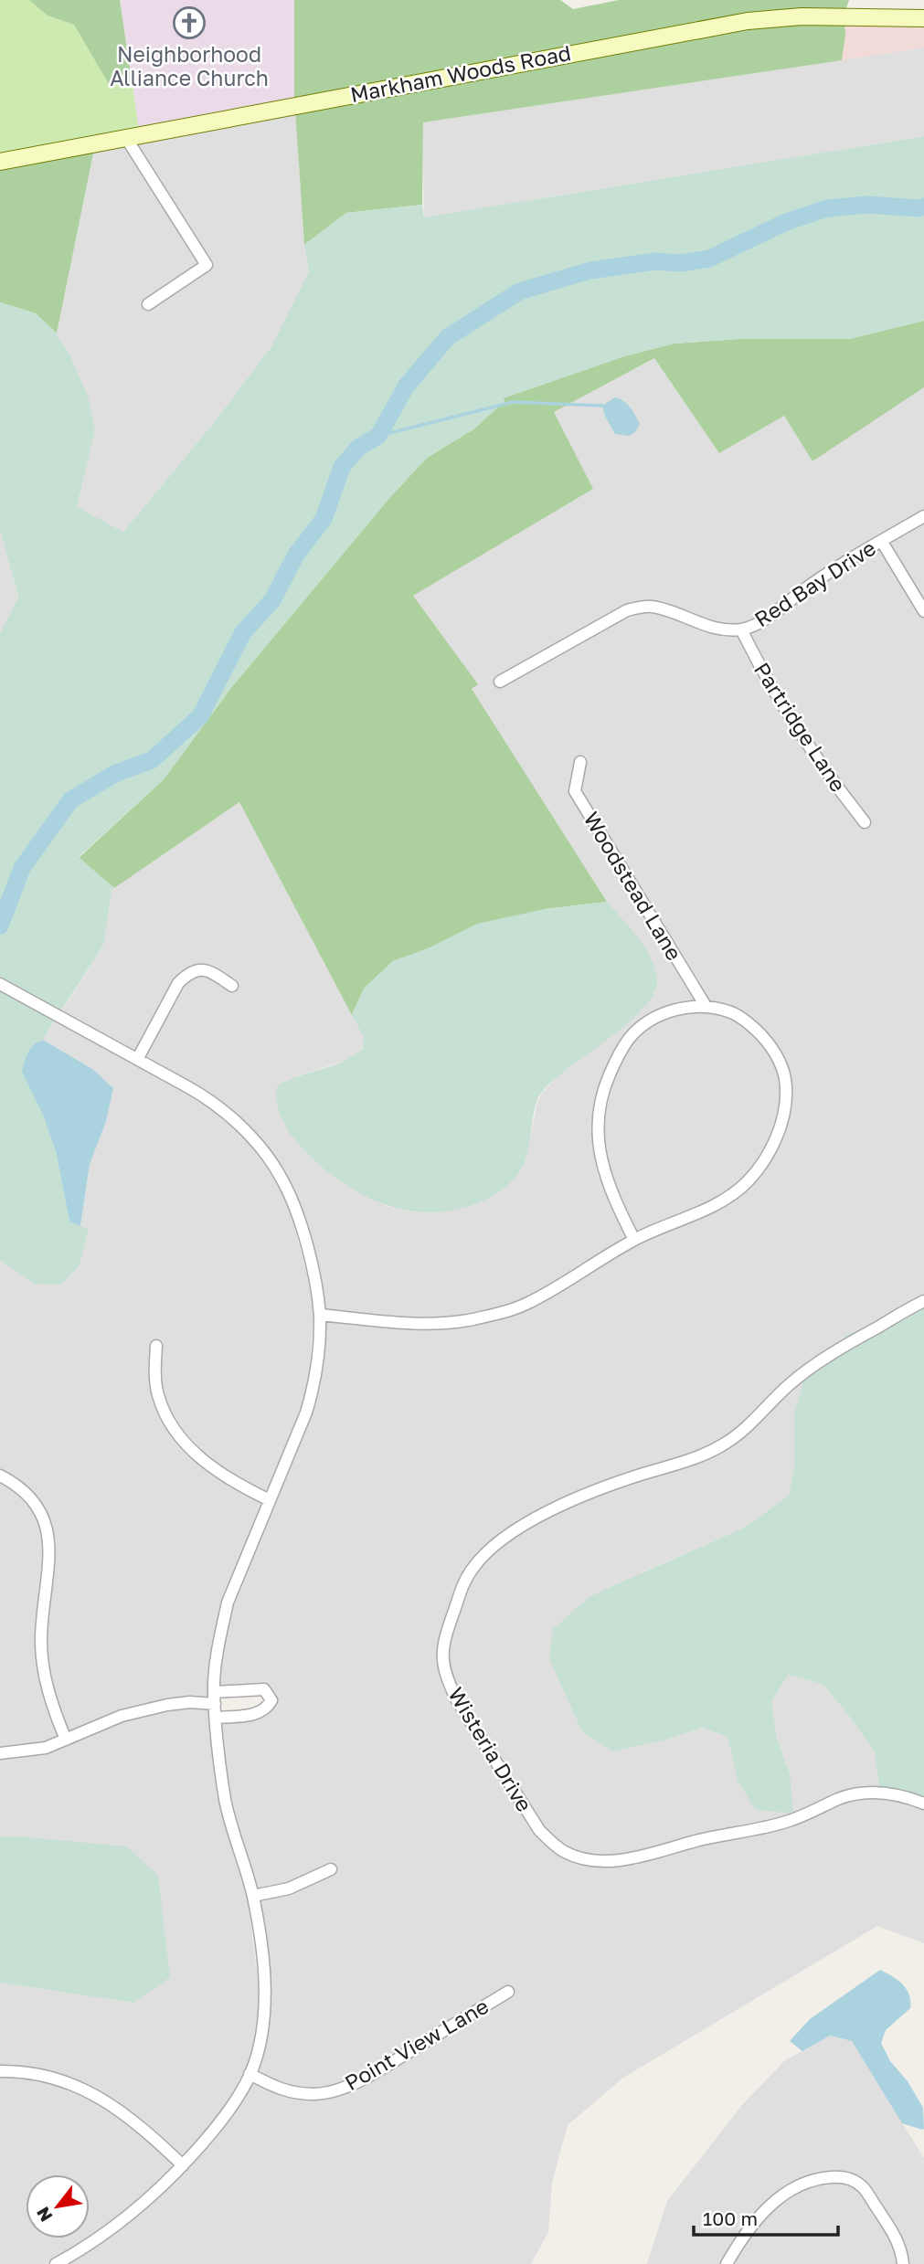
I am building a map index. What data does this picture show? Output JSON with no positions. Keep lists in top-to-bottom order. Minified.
{"streets":{"main road":["Markham Woods Road"],"street":["Red Bay Drive","Partridge Lane","Woodstead Lane","Wisteria Drive","Point View Lane"]},"crossings":[["Red Bay Drive","Partridge Lane"]],"places":{"church":["Neighborhood Alliance Church"]},"scale_bar":"100 m","north":"bottom left"}
